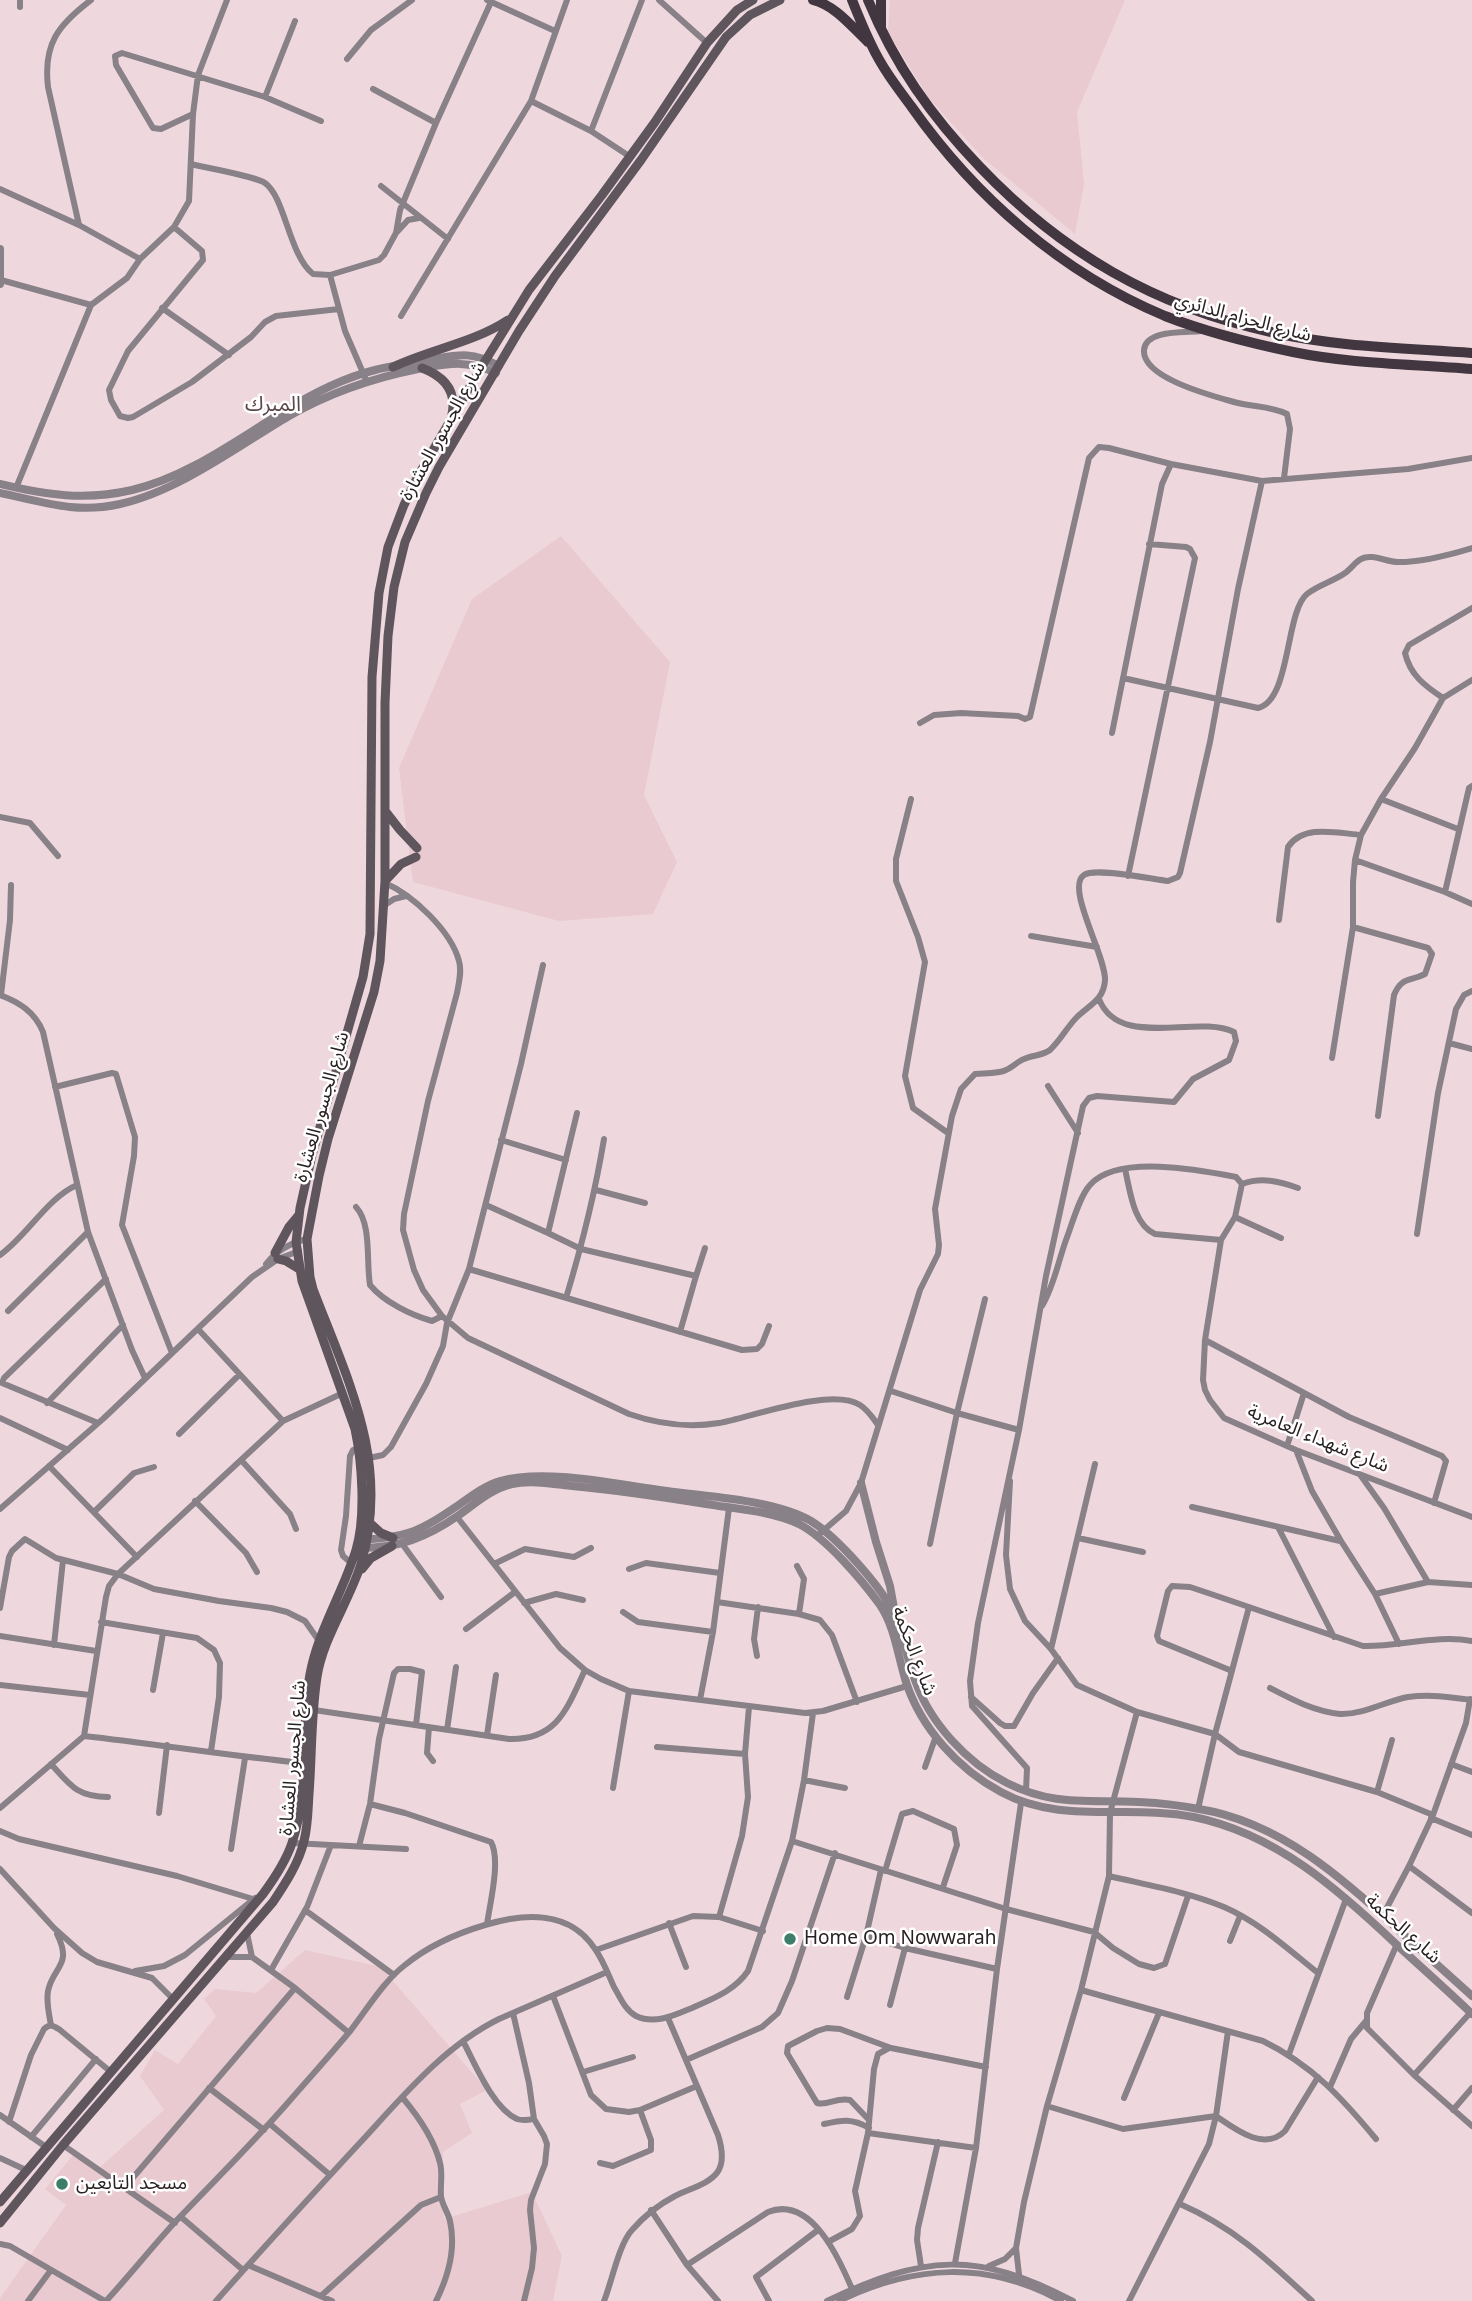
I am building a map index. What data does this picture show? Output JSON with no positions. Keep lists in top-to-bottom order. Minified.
{"streets":{"main road":["شارع الحزام الدائري","شارع الجسور العشارة"],"street":["شارع شهداء العامرية","شارع الحكمة"]},"crossings":[["شارع الجسور العشارة","شارع الحكمة"]],"districts":["المبرك"],"places":["Home Om Nowwarah","مسجد التابعين"]}
